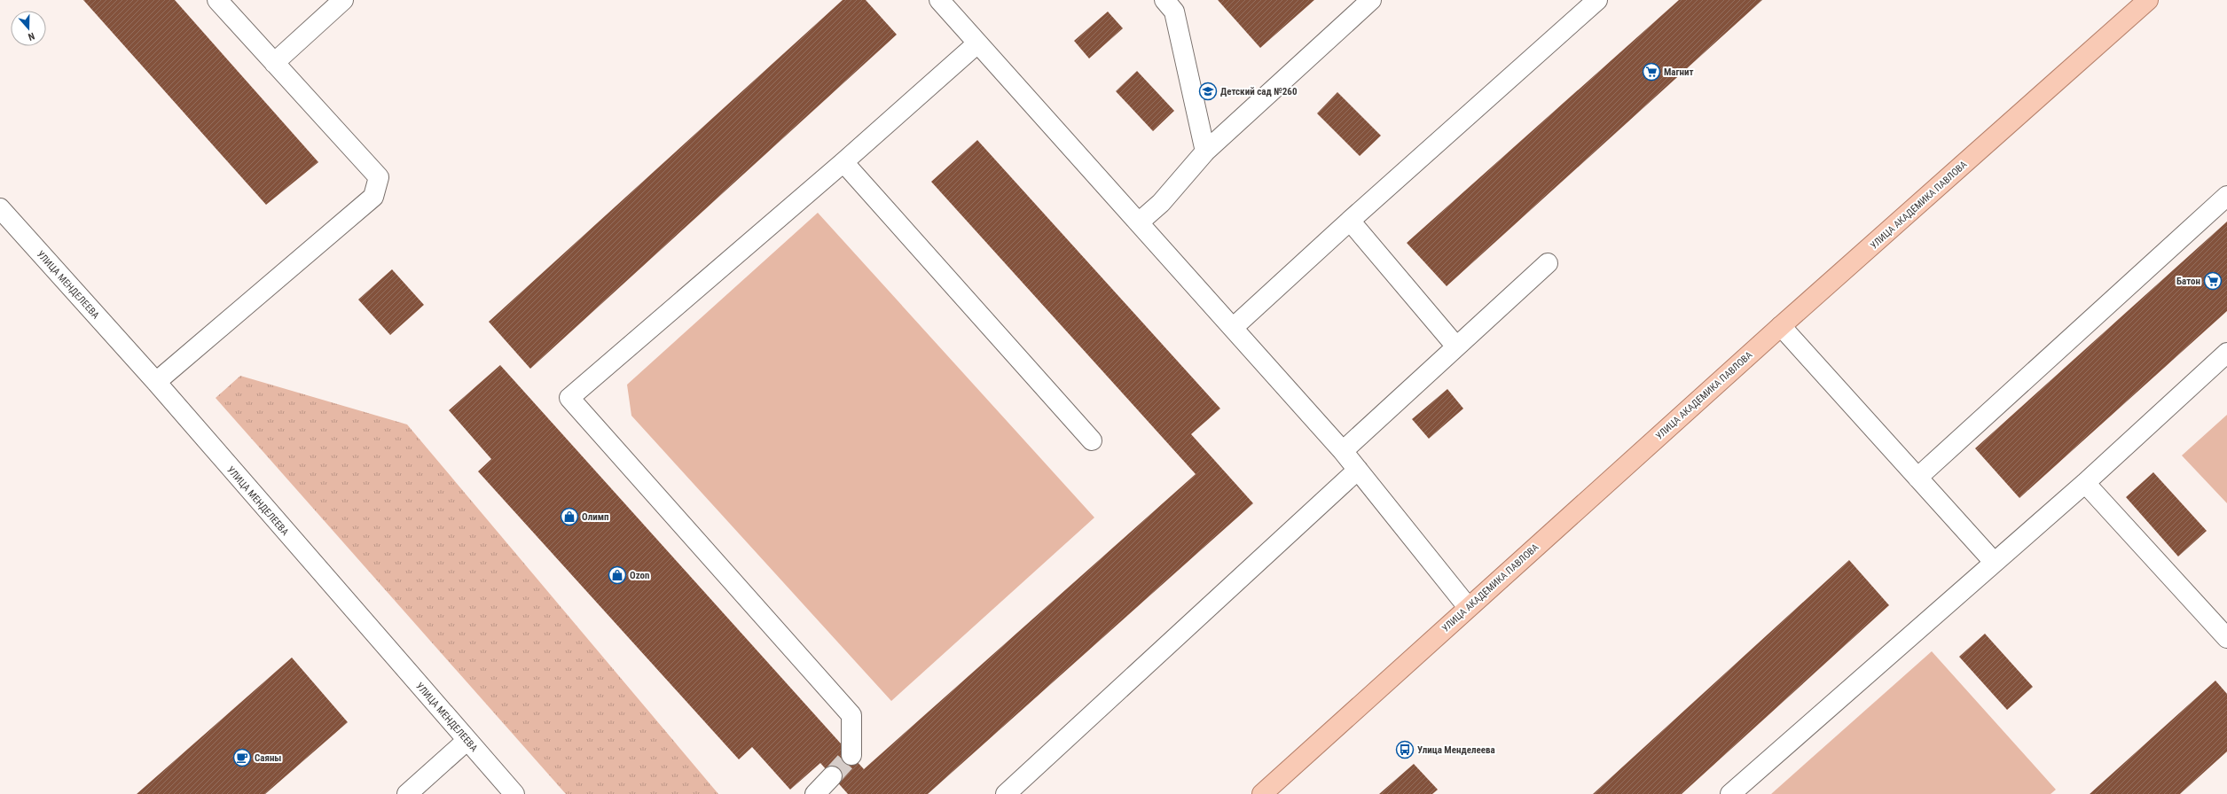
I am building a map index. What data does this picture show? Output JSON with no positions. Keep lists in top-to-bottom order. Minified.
{"streets":{"main road":["УЛИЦА АКАДЕМИКА ПАВЛОВА"],"street":["УЛИЦА МЕНДЕЛЕЕВА"]},"places":{"supermarket":["Магнит","Батон"],"school or university":["Детский сад №260"],"shop":["Олимп","Ozon"],"bus stop":["Улица Менделеева"],"cafe":["Саяны"]},"north":"bottom"}
